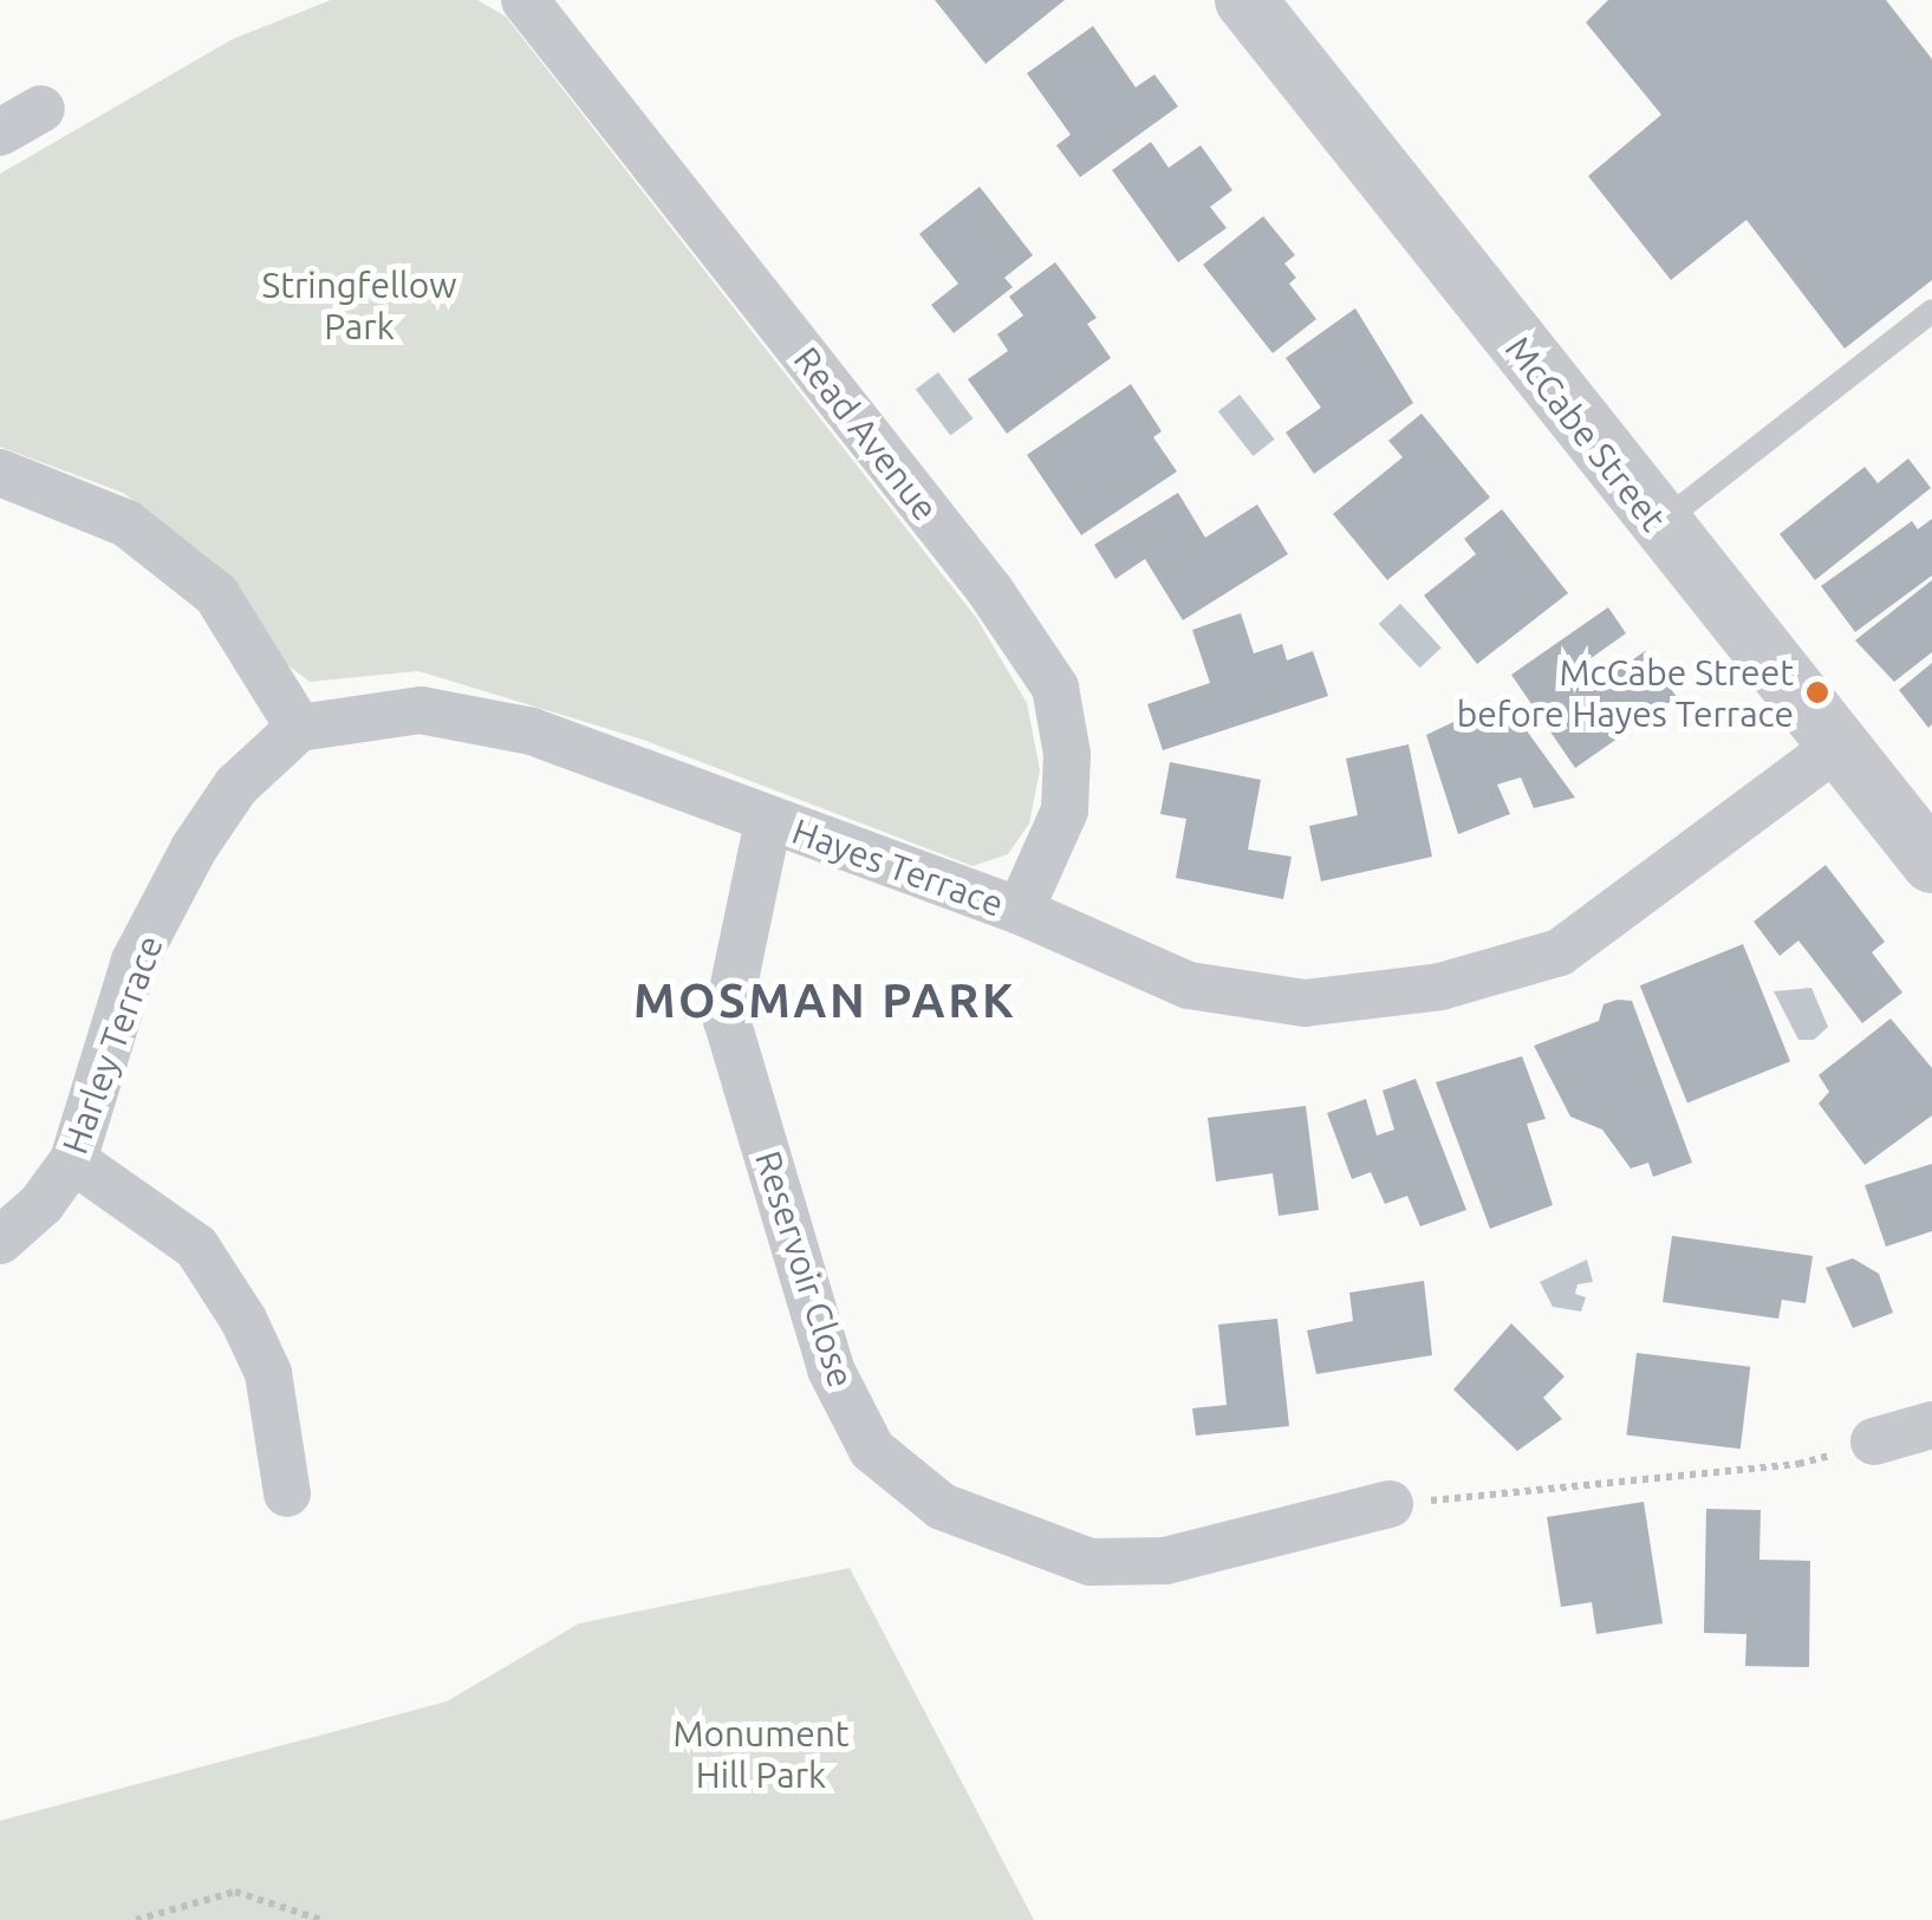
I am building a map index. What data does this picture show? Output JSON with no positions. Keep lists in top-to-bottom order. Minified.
{"streets":{"street":["Read Avenue","McCabe Street","Hayes Terrace","Harley Terrace","Reservoir Close"]},"crossings":[["Read Avenue","Hayes Terrace"],["McCabe Street","Hayes Terrace"],["Hayes Terrace","Harley Terrace"],["Hayes Terrace","Reservoir Close"]],"districts":["MOSMAN PARK"],"parks":["Stringfellow Park","Monument Hill Park"],"places":["McCabe Street before Hayes Terrace"]}
